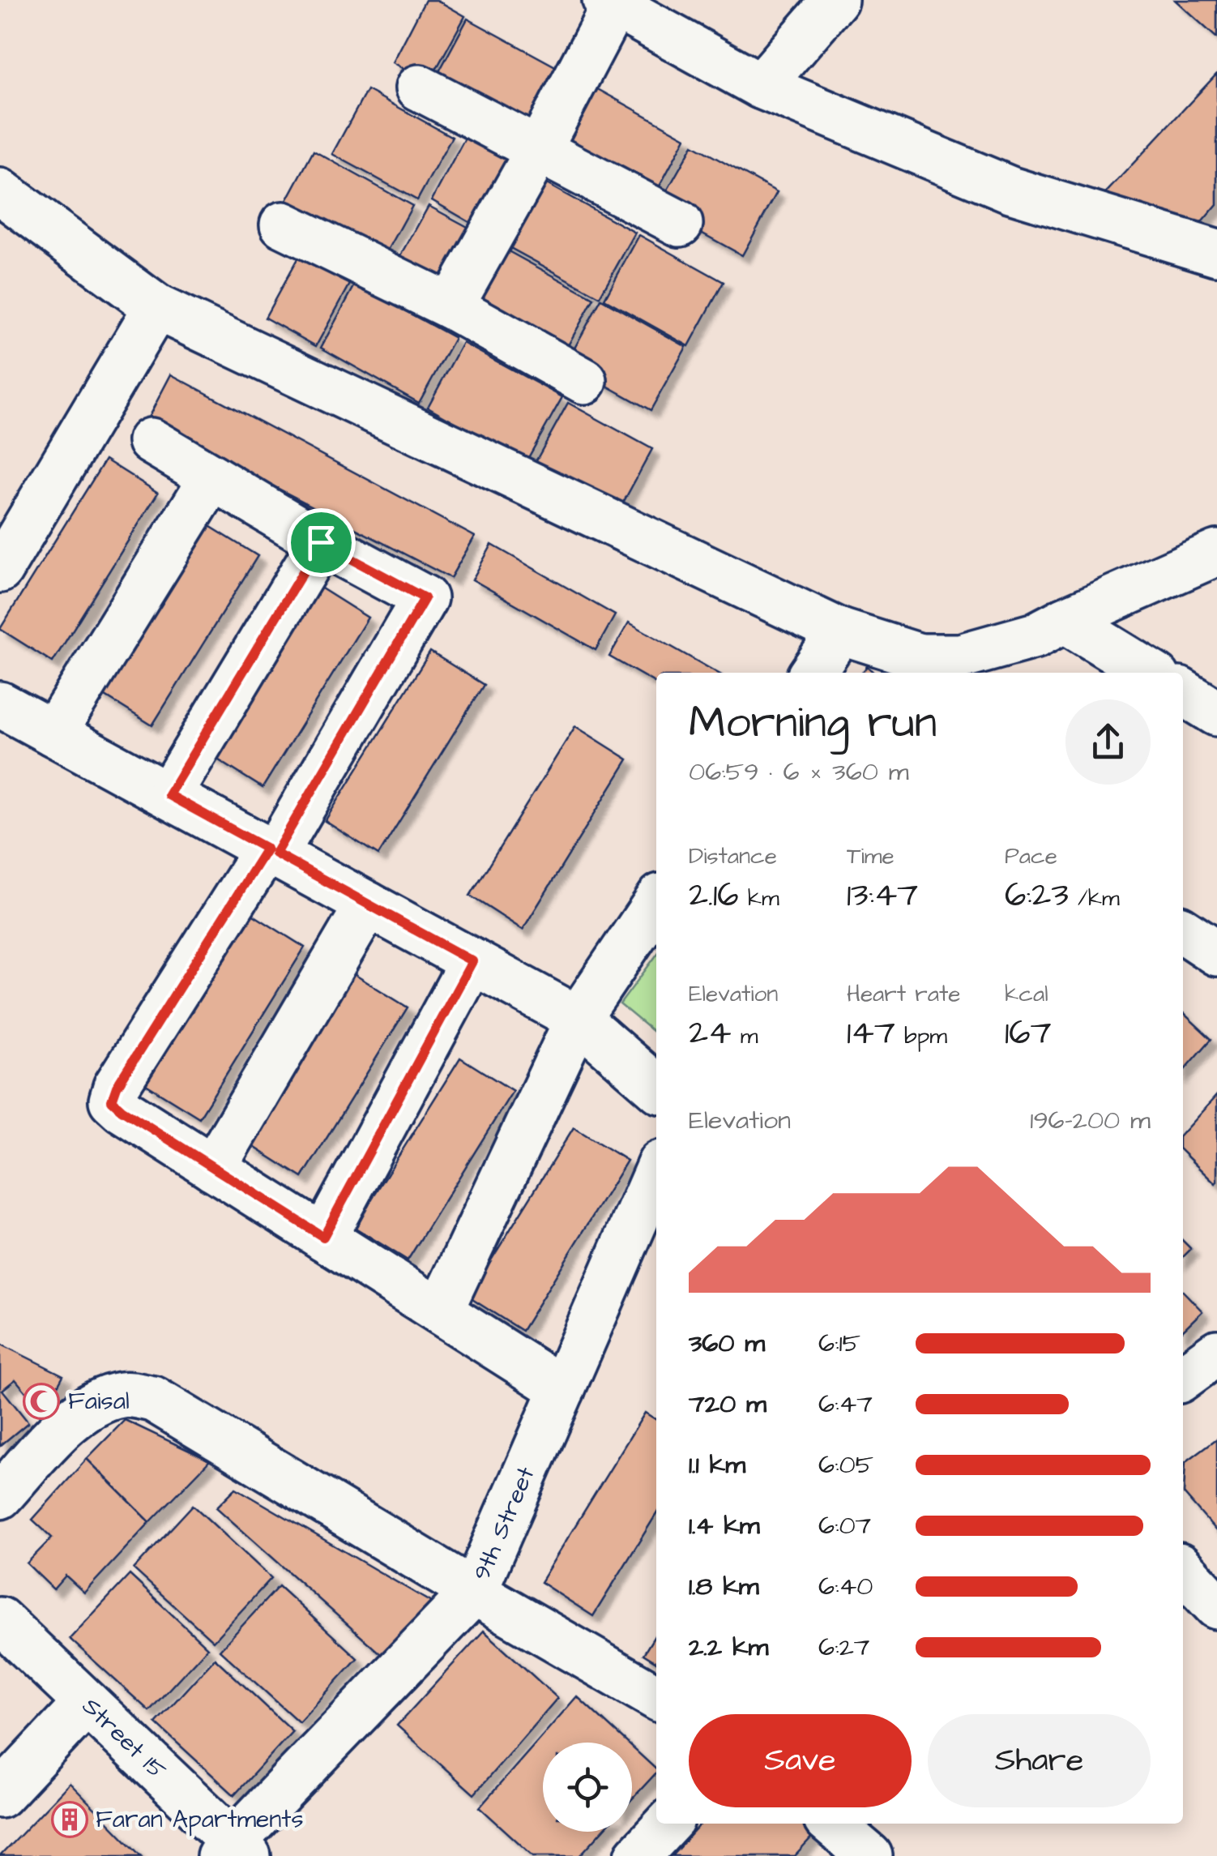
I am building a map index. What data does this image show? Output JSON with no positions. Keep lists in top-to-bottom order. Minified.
{"streets":{"street":["9th Street","Street 15"]},"crossings":[["9th Street","Street 15"]],"places":{"mosque":["Faisal"],"building":["Faran Apartments"]},"page":{"heading":["Morning run","06:59 · 6 × 360 m"],"stats":[["Distance","2.16 km"],["Time","13:47"],["Pace","6:23 /km"],["Elevation","24 m"],["Heart rate","147 bpm"],["kcal","167"]],"chart":["Elevation","196–200 m"],"list":[{"name":"360 m","note":"6:15"},{"name":"720 m","note":"6:47"},{"name":"1.1 km","note":"6:05"},{"name":"1.4 km","note":"6:07"},{"name":"1.8 km","note":"6:40"},{"name":"2.2 km","note":"6:27"}],"buttons":["Save","Share"]}}
